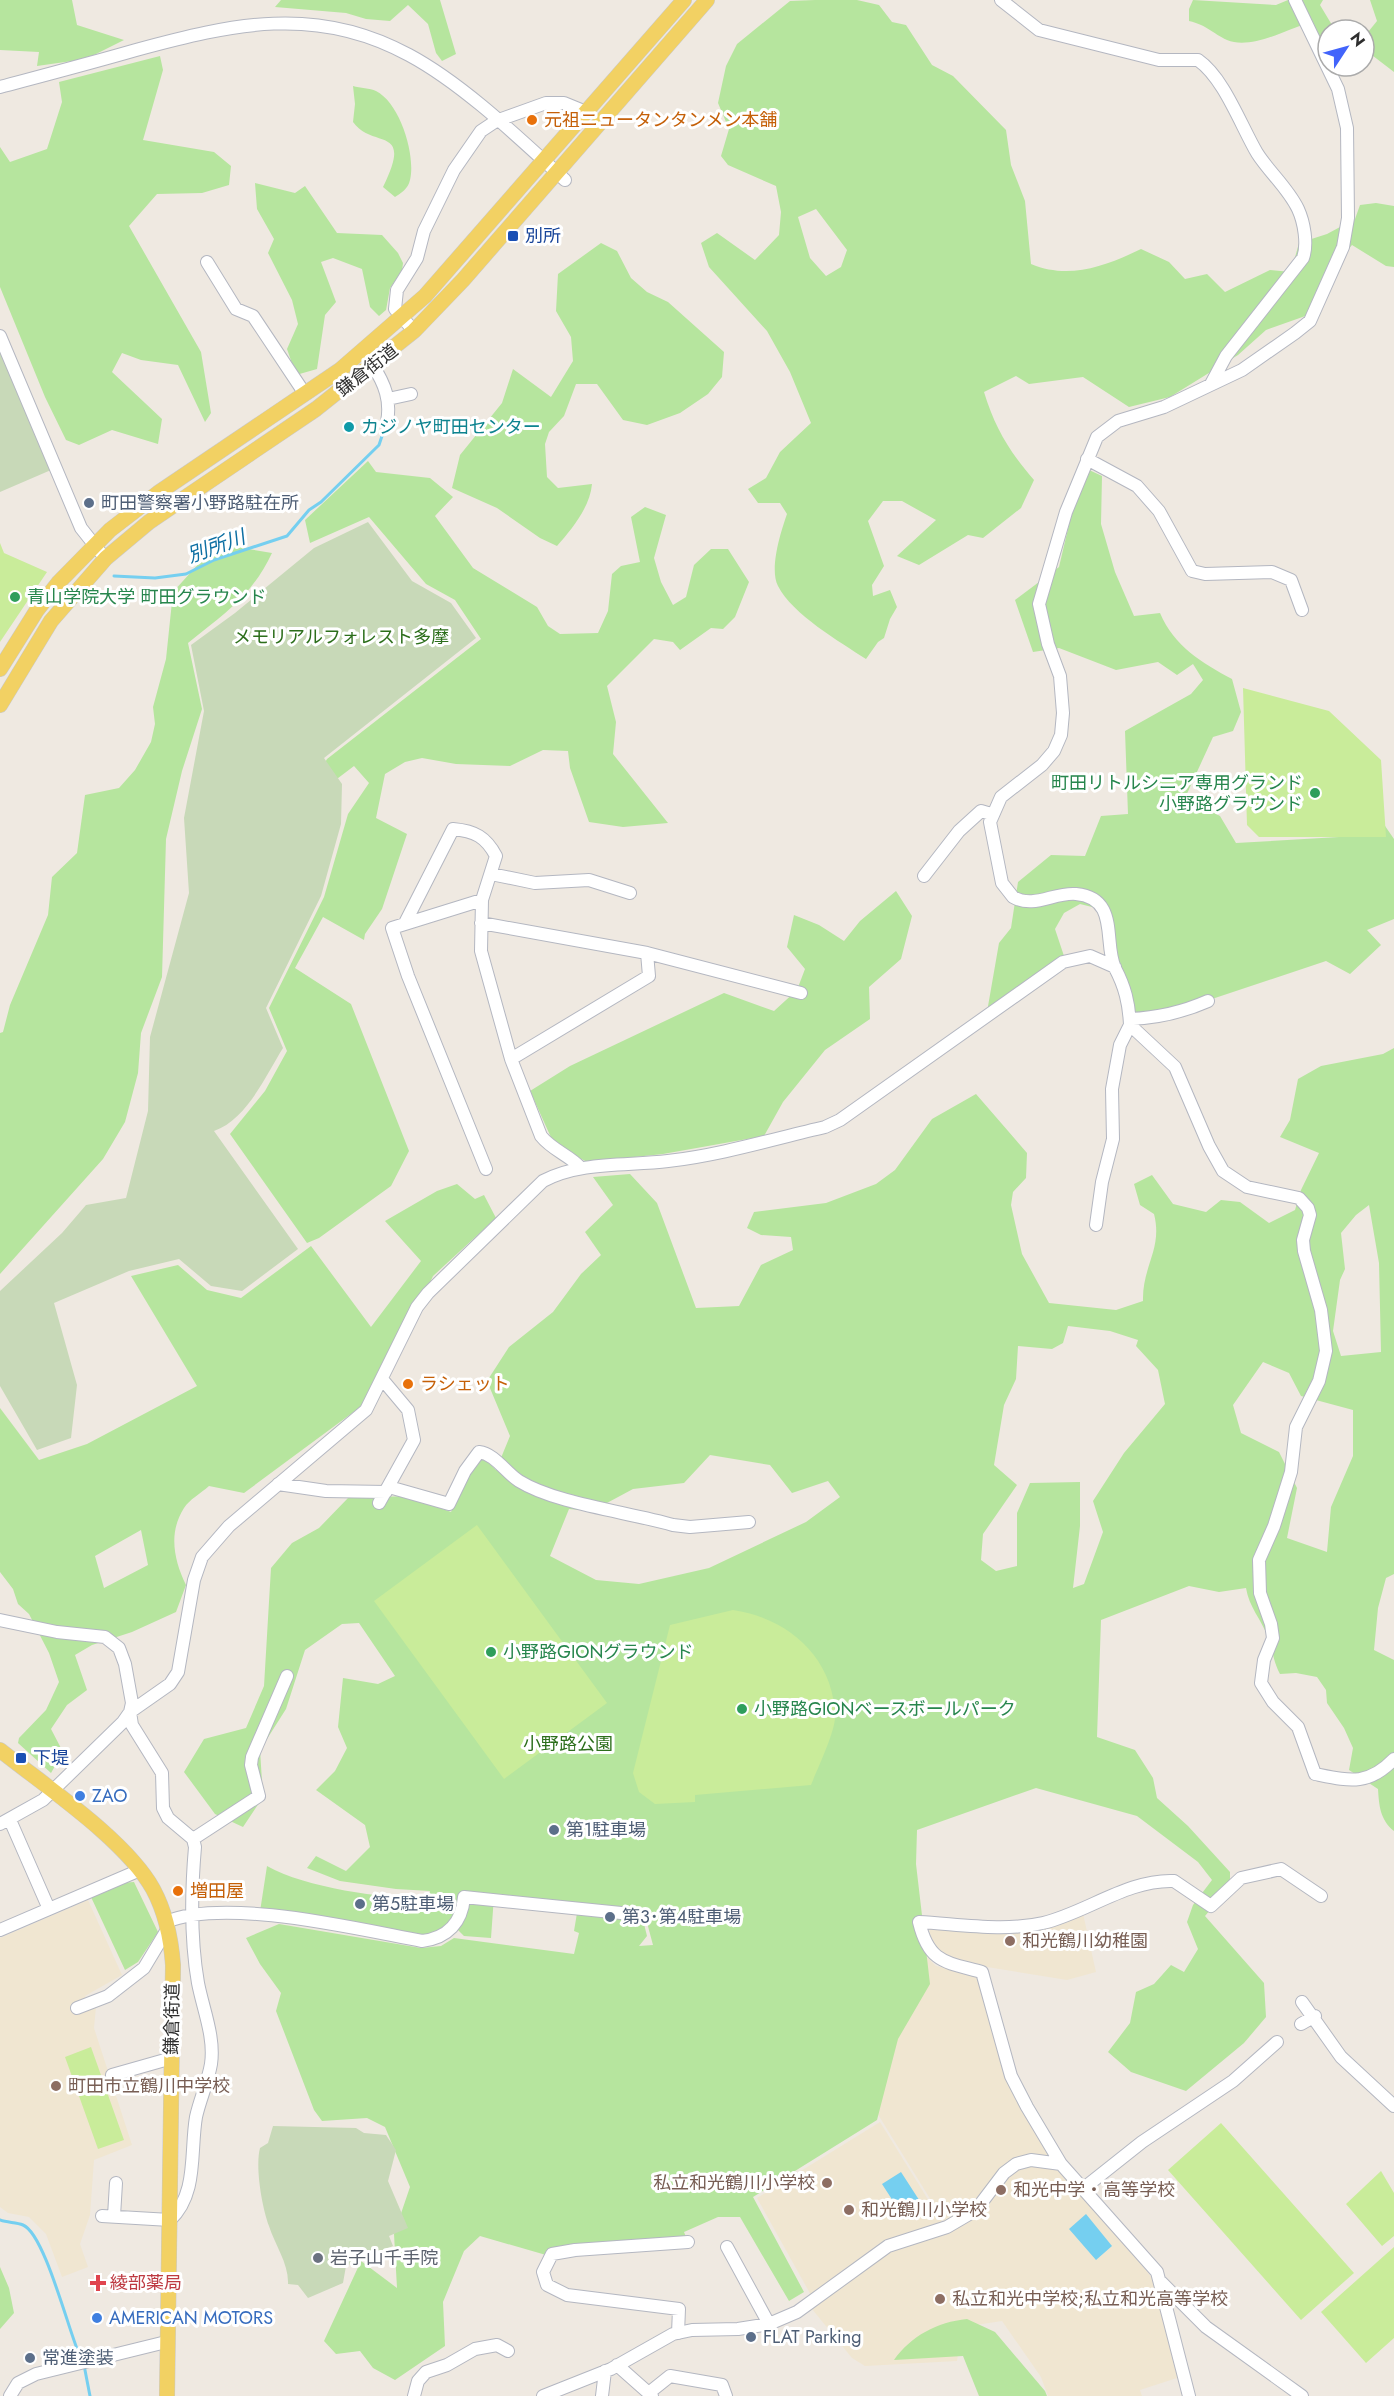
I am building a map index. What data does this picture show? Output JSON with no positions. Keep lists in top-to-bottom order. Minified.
{"streets":{"main road":["鎌倉街道"]},"water":["別所川"],"parks":["メモリアルフォレスト多摩","小野路公園"],"places":{"other":["元祖ニュータンタンメン本舗","カジノヤ町田センター","町田警察署小野路駐在所","青山学院大学 町田グラウンド","町田リトルシニア専用グランド 小野路グラウンド","ラシェット","小野路GIONグラウンド","小野路GIONベースボールパーク","ZAO","第1駐車場","増田屋","第5駐車場","第3･第4駐車場","和光鶴川幼稚園","町田市立鶴川中学校","私立和光鶴川小学校","和光中学・高等学校","和光鶴川小学校","岩子山千手院","私立和光中学校;私立和光高等学校","AMERICAN MOTORS","FLAT Parking","常進塗装"],"transit":["別所","下堤"],"health":["綾部薬局"]},"north":"top right"}
